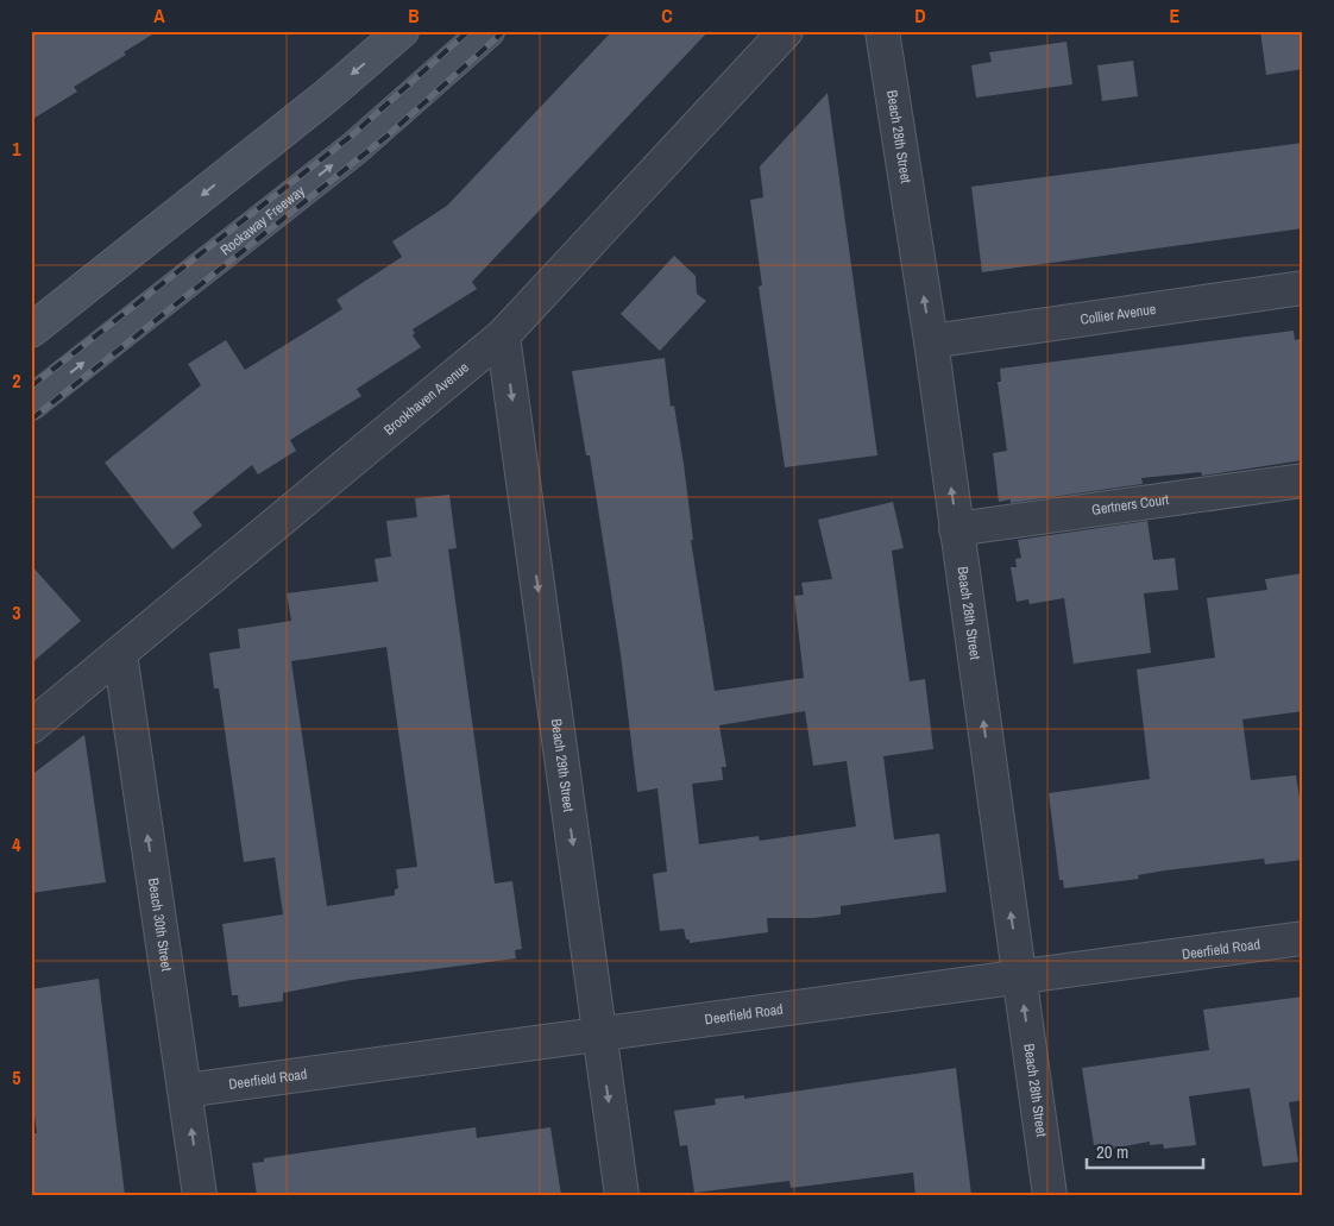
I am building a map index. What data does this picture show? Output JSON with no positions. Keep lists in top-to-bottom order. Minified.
{"streets":{"street":["Beach 28th Street","Rockaway Freeway","Collier Avenue","Brookhaven Avenue","Gertners Court","Beach 29th Street","Beach 30th Street","Deerfield Road"]},"crossings":[["Beach 28th Street","Collier Avenue"],["Beach 28th Street","Gertners Court"],["Beach 28th Street","Deerfield Road"],["Brookhaven Avenue","Beach 29th Street"],["Brookhaven Avenue","Beach 30th Street"],["Beach 29th Street","Deerfield Road"],["Beach 30th Street","Deerfield Road"]],"one_way":["Beach 28th Street","Beach 29th Street","Beach 30th Street"],"scale_bar":"20 m","grid":{"columns":["A","B","C","D","E"],"rows":["1","2","3","4","5"]}}
